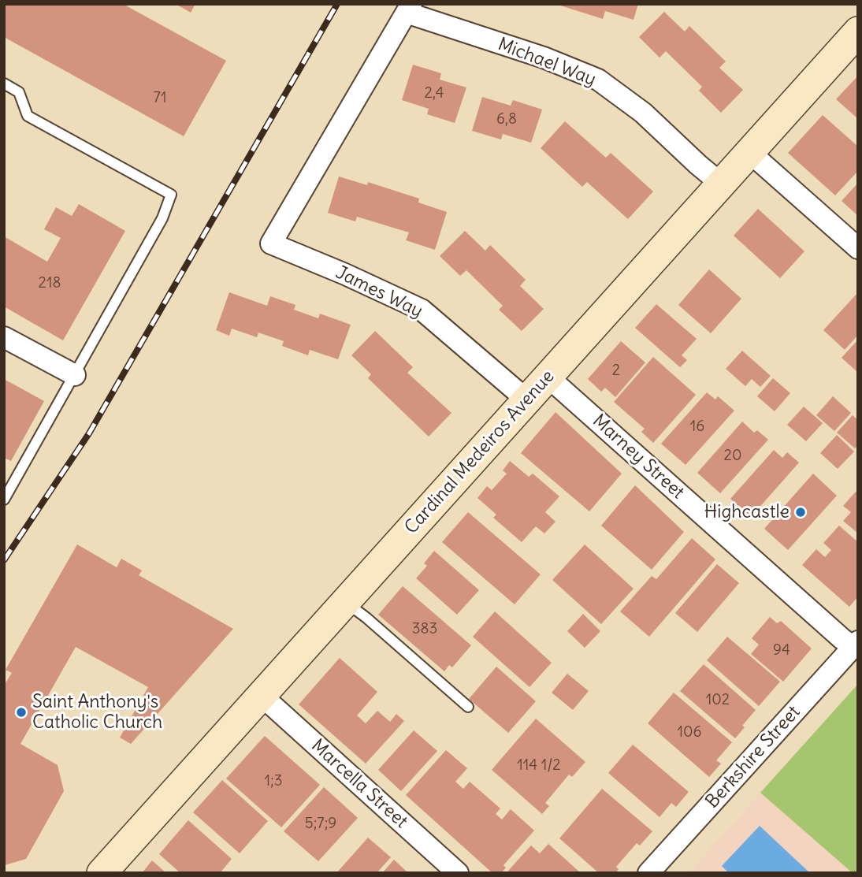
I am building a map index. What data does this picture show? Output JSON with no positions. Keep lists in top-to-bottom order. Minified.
{"streets":{"main road":["Cardinal Medeiros Avenue"],"street":["Michael Way","James Way","Marney Street","Berkshire Street","Marcella Street"]},"crossings":[["Michael Way","James Way"],["Michael Way","Cardinal Medeiros Avenue"],["James Way","Cardinal Medeiros Avenue"],["Cardinal Medeiros Avenue","Marney Street"],["Cardinal Medeiros Avenue","Marcella Street"],["Marney Street","Berkshire Street"]],"places":["Highcastle","Saint Anthony's Catholic Church"],"house_numbers":["2,4","71","6,8","218","2","16","20","383","94","102","106","114 1/2","1;3","5;7;9"]}
